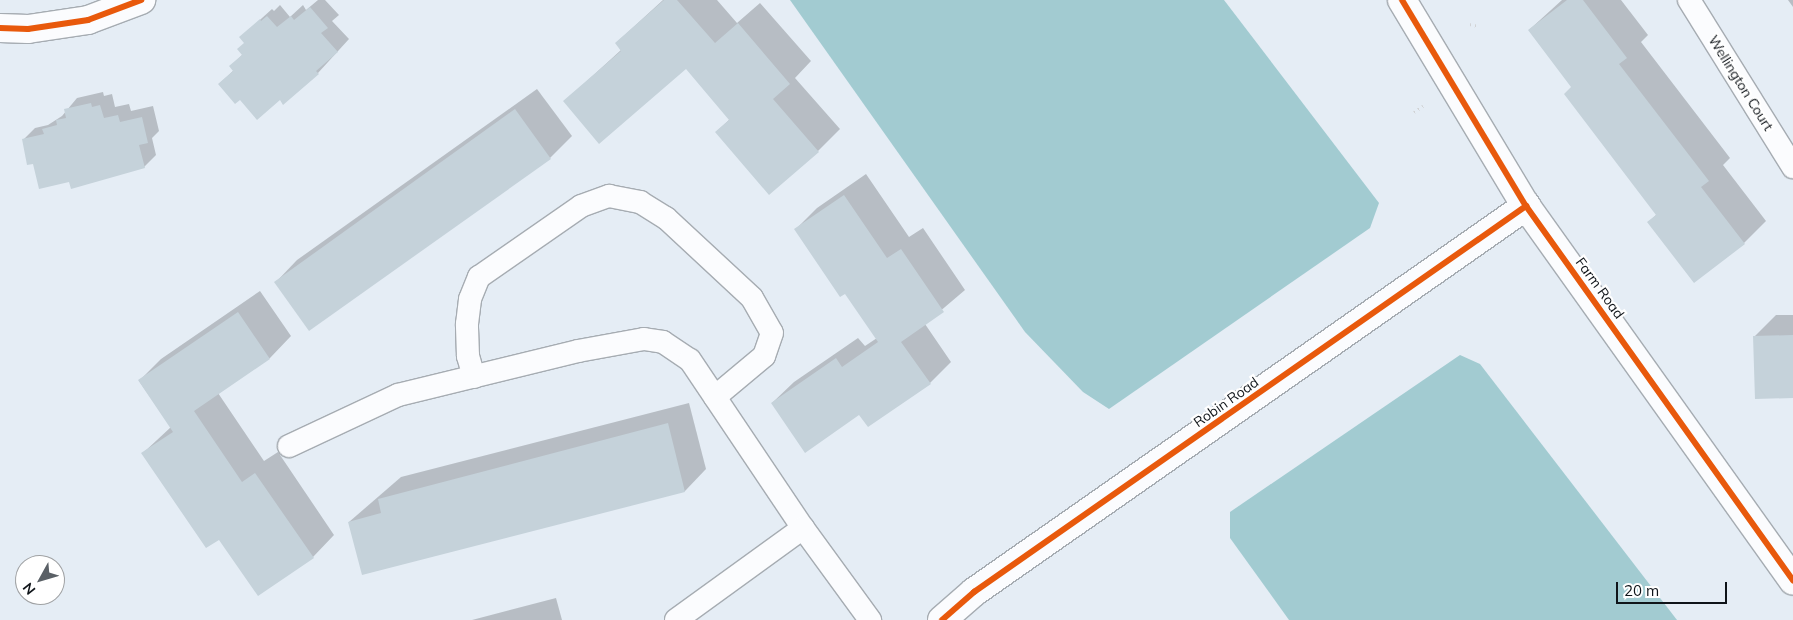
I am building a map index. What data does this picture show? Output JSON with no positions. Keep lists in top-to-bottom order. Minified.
{"streets":{"street":["Farm Road","Robin Road"],"lane":["Wellington Court"]},"crossings":[["Farm Road","Robin Road"]],"scale_bar":"20 m","north":"bottom left"}
